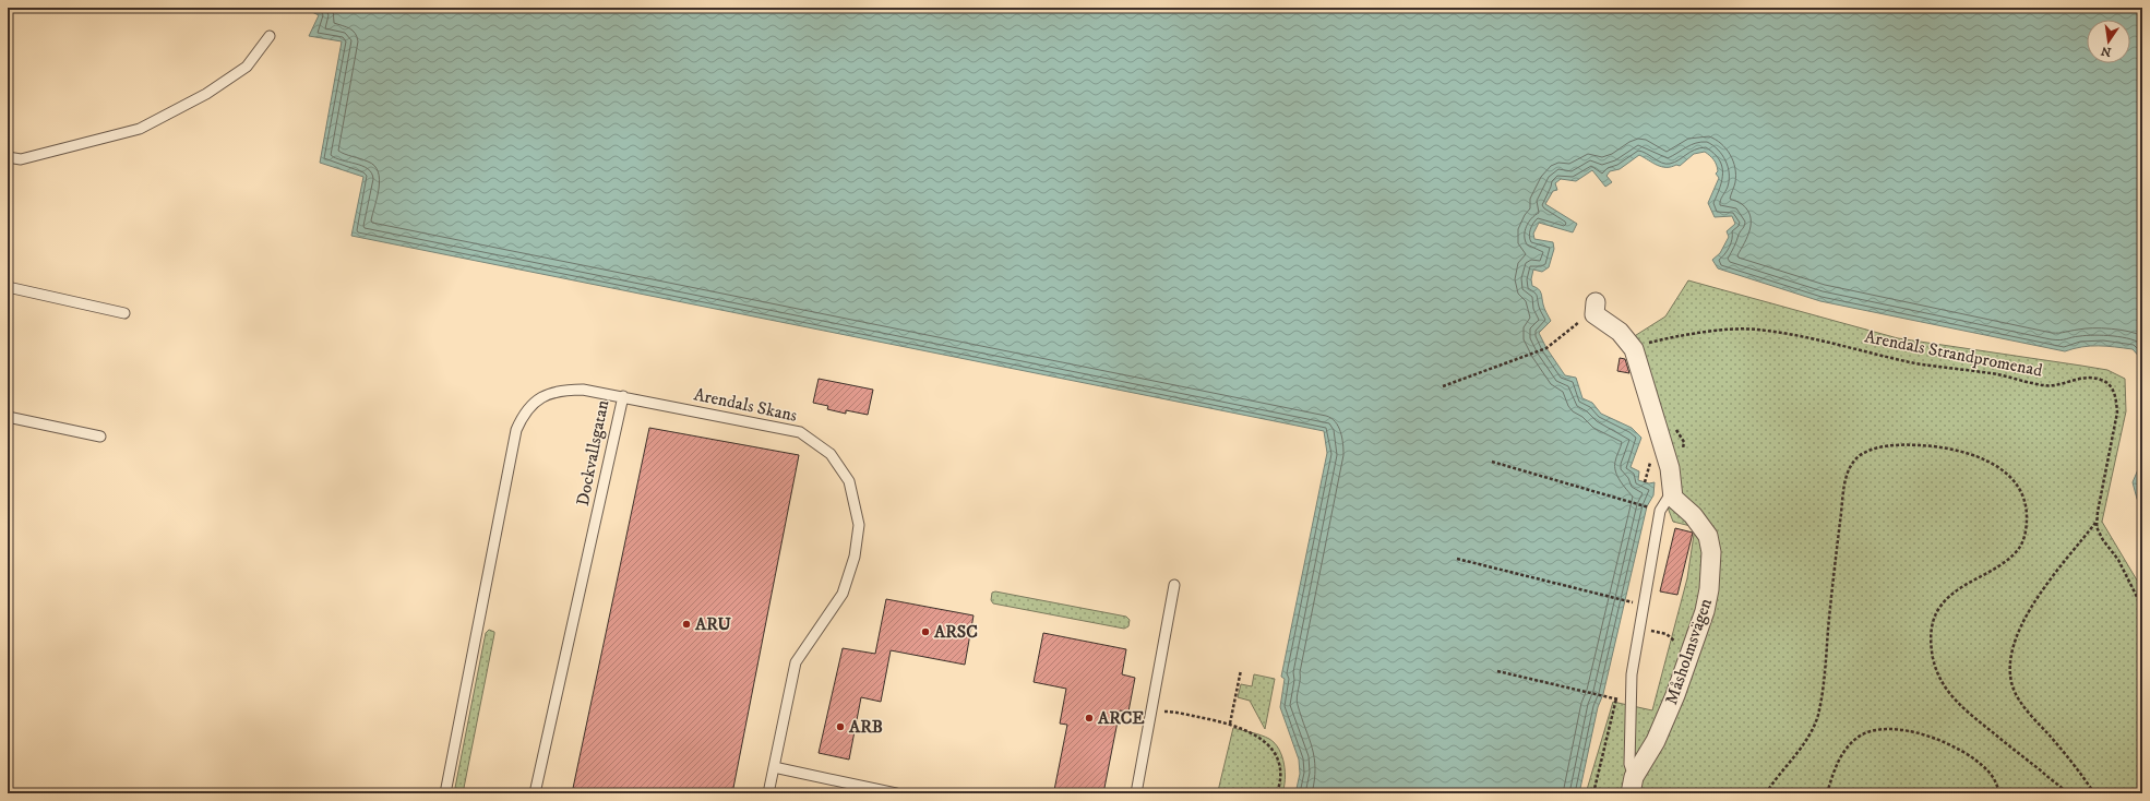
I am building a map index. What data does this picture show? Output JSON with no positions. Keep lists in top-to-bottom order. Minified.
{"streets":{"street":["Måsholmsvägen"],"lane":["Arendals Skans","Dockvallsgatan"],"path":["Arendals Strandpromenad"]},"crossings":[["Arendals Skans","Dockvallsgatan"]],"places":["ARU","ARSC","ARCE","ARB"],"north":"bottom"}
